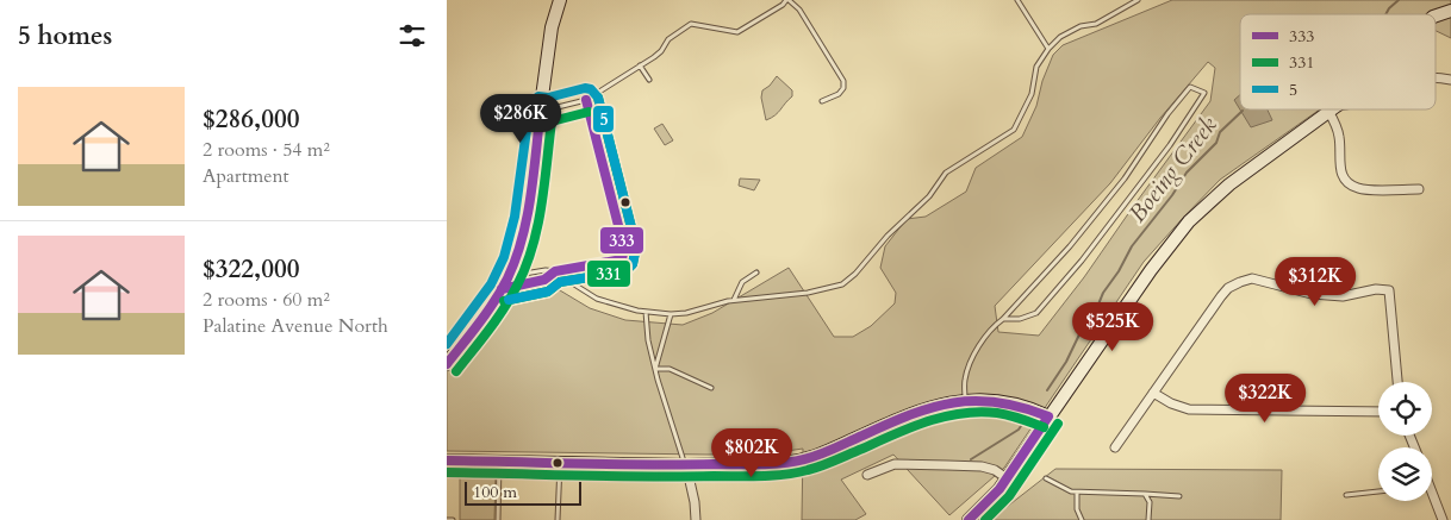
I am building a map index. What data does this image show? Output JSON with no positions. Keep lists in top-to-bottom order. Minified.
{"water":["Boeing Creek"],"lines":["transit line 5","transit line 331","transit line 333"],"legend":["333","331","5"],"scale_bar":"100 m","page":{"heading":"5 homes","list":[{"name":"$286,000","note":"2 rooms · 54 m² · Apartment"},{"name":"$322,000","note":"2 rooms · 60 m² · Palatine Avenue North"}],"price":["$286K","$312K","$525K","$322K","$802K"],"scale":"100 m"}}
